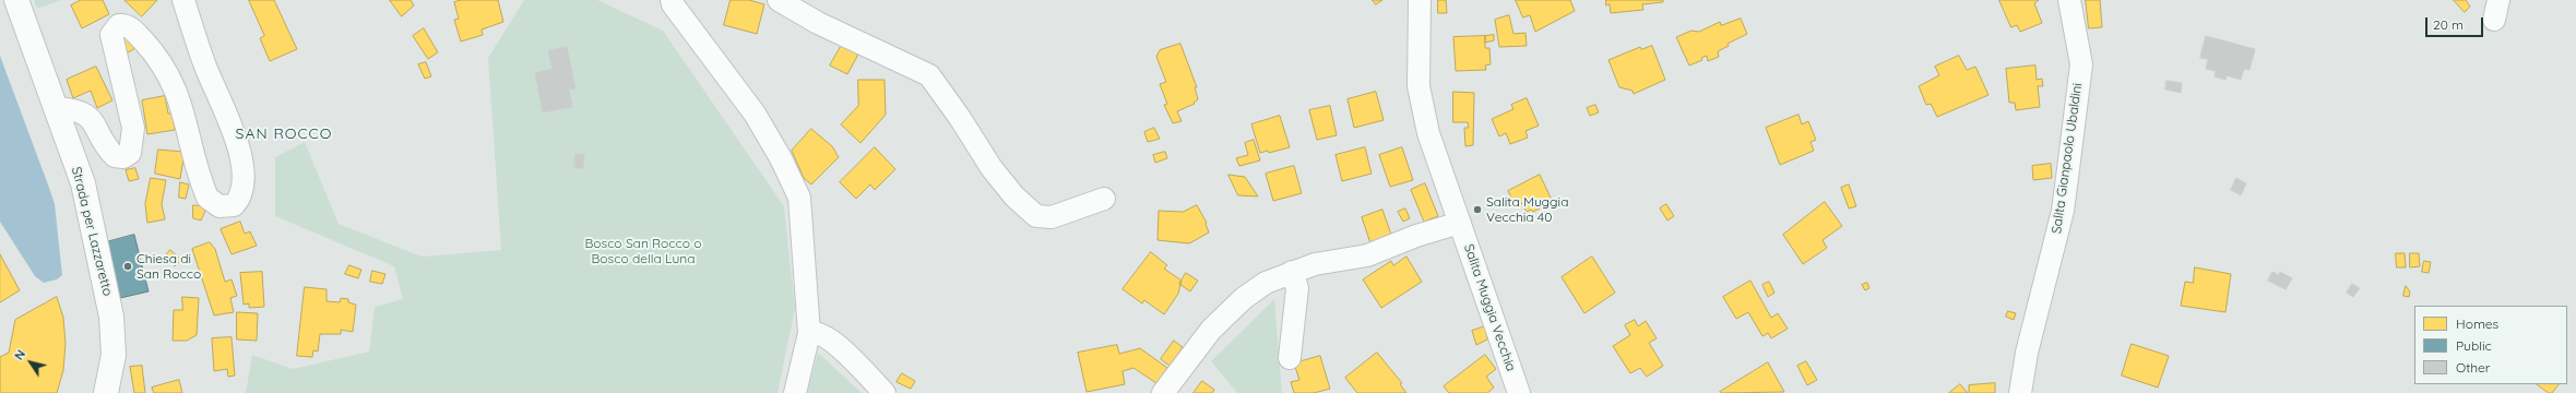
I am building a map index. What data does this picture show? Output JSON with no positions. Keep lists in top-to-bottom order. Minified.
{"streets":{"main road":["Strada per Lazzaretto"],"street":["Salita Gianpaolo Ubaldini","Salita Muggia Vecchia"]},"districts":["SAN ROCCO"],"parks":["Bosco San Rocco o Bosco della Luna"],"places":["Salita Muggia Vecchia 40","Chiesa di San Rocco"],"legend":["Homes","Public","Other"],"scale_bar":"20 m","north":"top left"}
